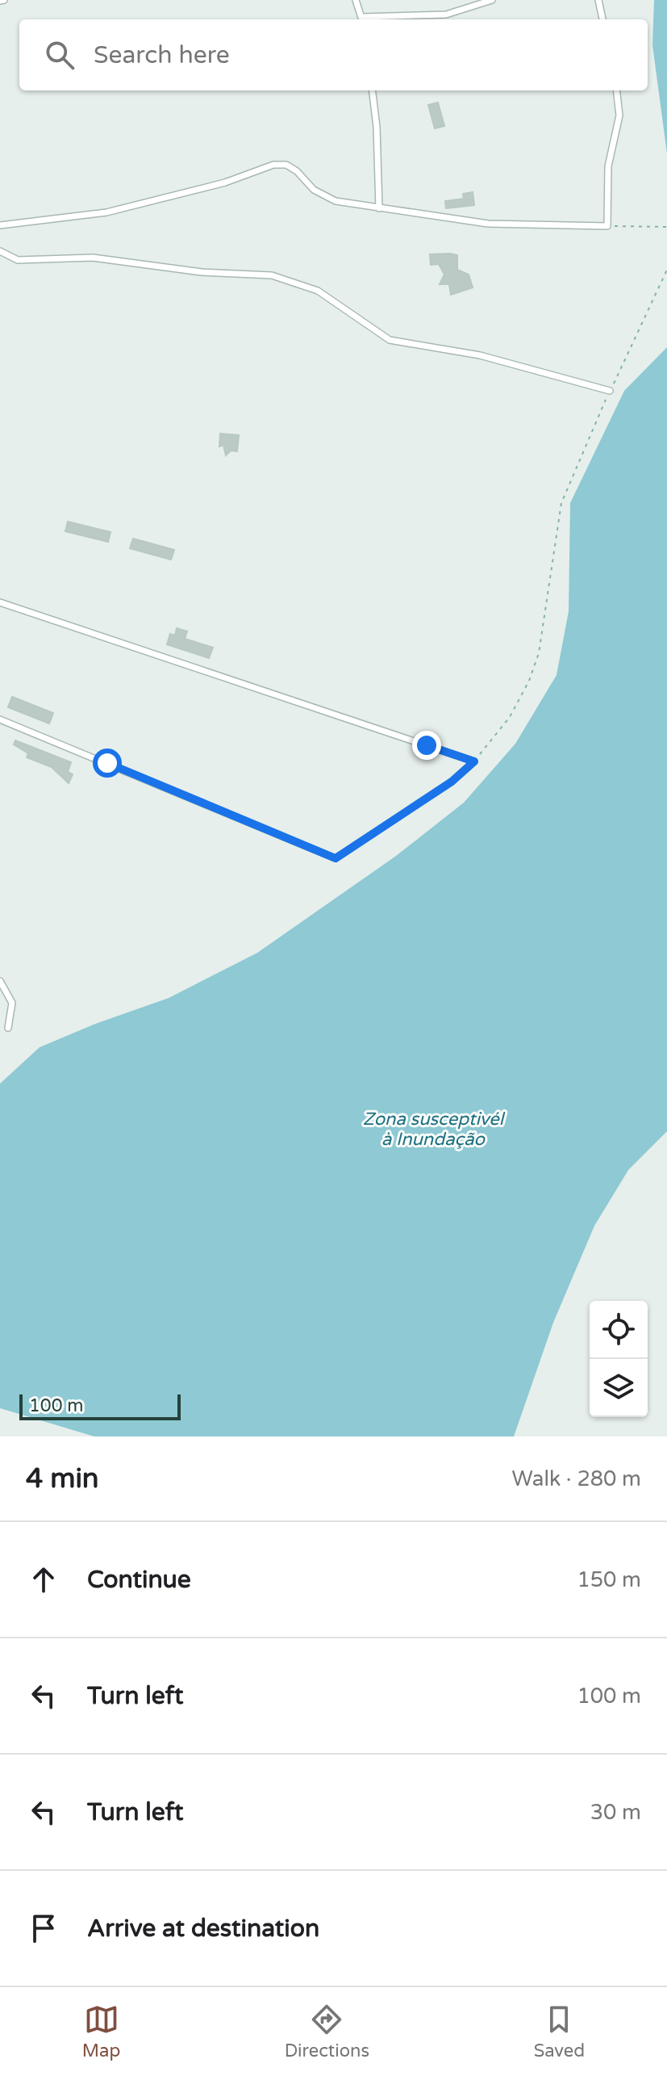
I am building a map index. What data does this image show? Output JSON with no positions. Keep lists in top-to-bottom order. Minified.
{"water":["Zona susceptivél à Inundação"],"scale_bar":"100 m","page":{"search":"Search here","scale":"100 m","heading":["4 min","Walk · 280 m"],"list":[["Continue","150 m"],["Turn left","100 m"],["Turn left","30 m"],"Arrive at destination"],"nav":["Map","Directions","Saved"]}}
